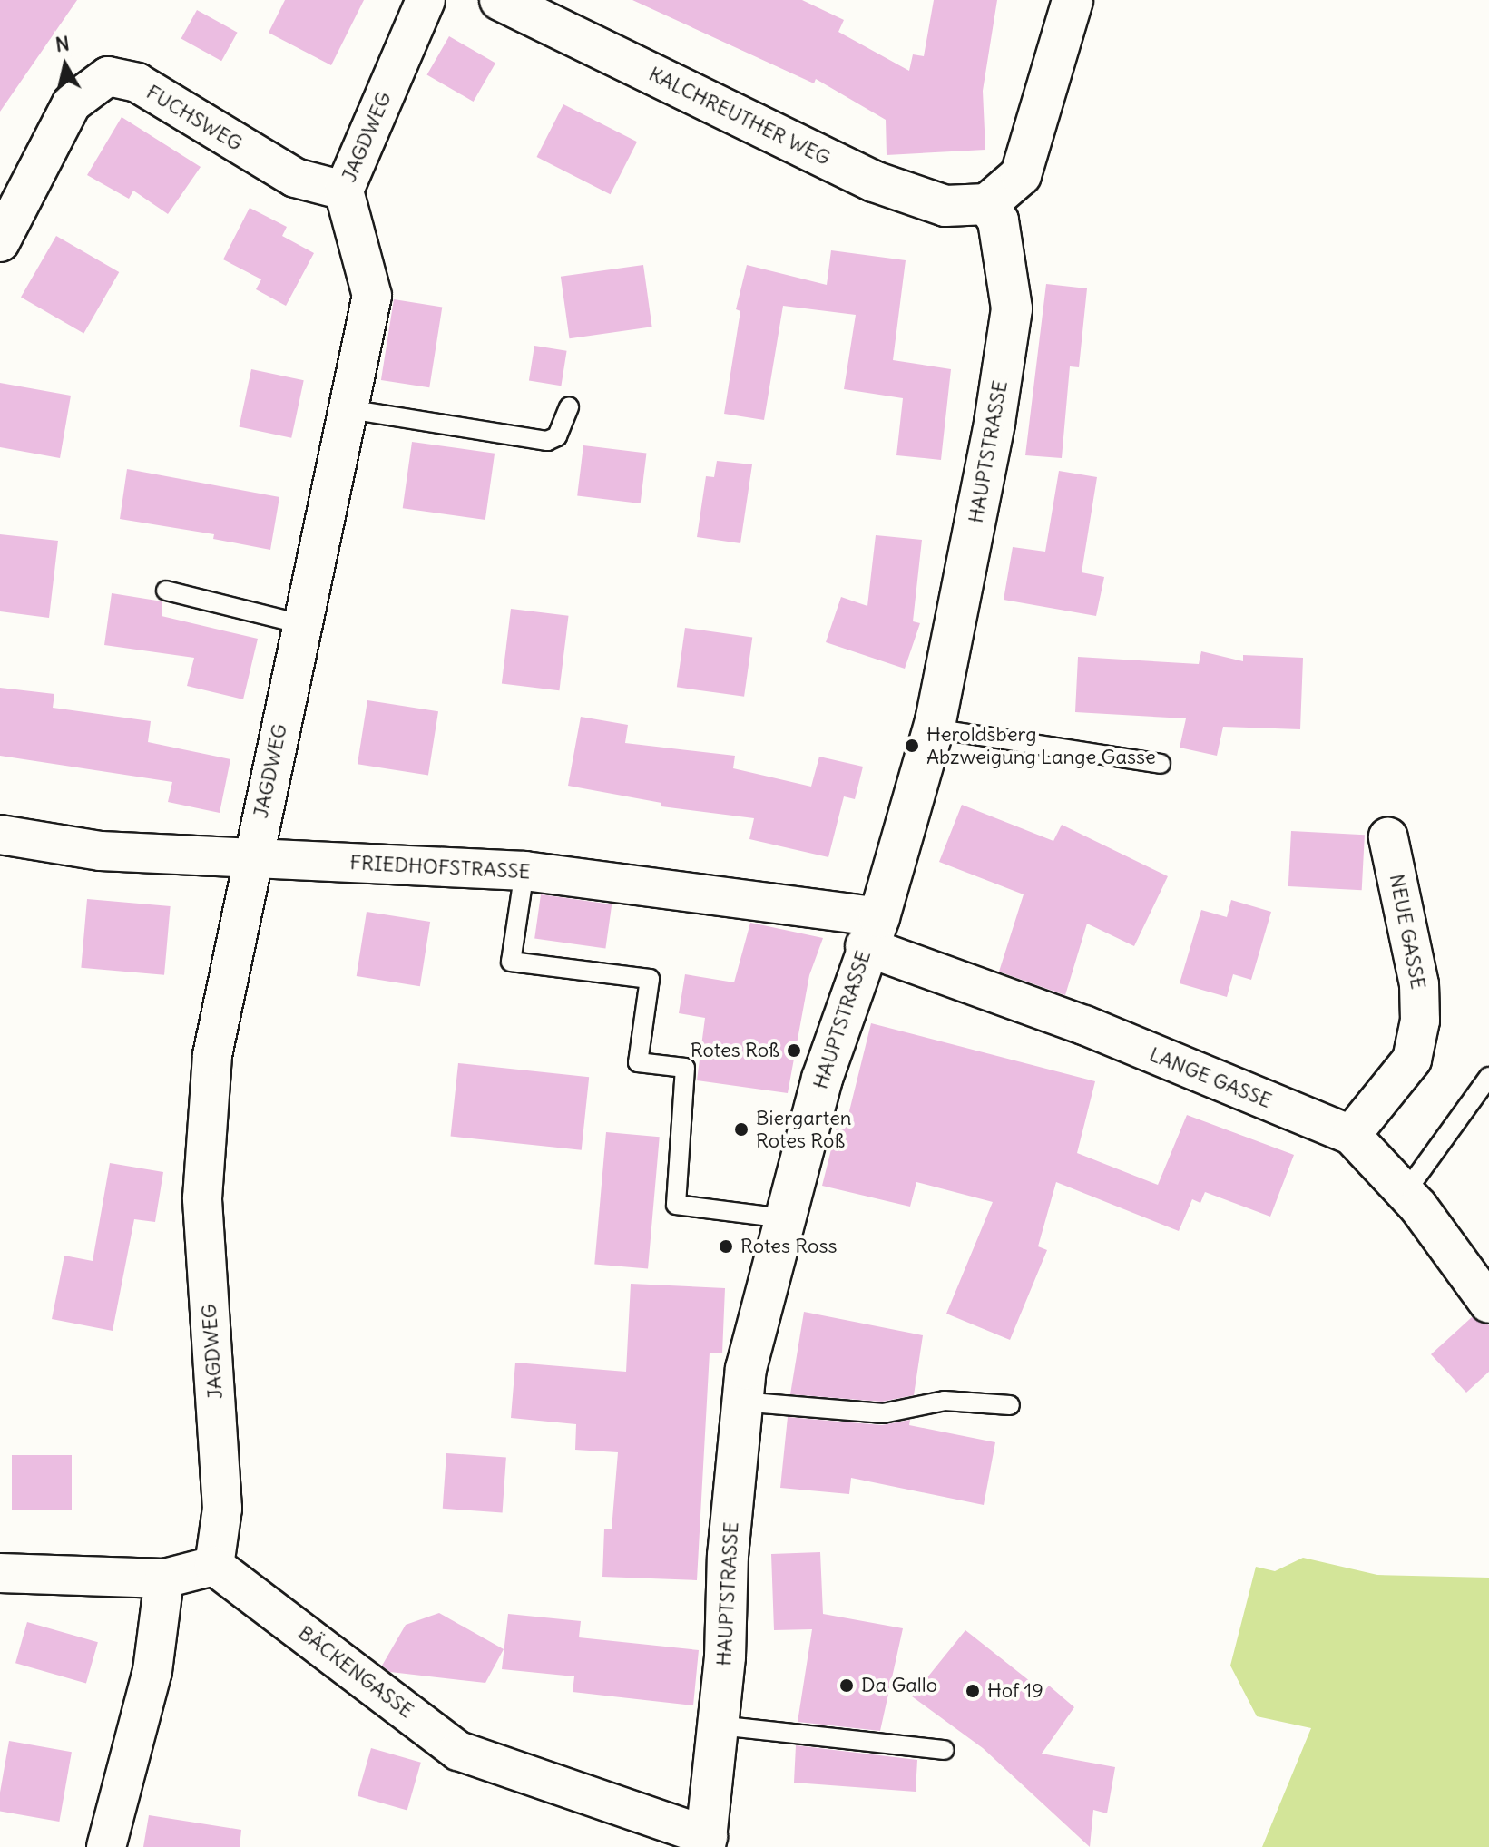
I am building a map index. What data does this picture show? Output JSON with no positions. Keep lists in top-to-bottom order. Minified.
{"streets":{"street":["KALCHREUTHER WEG","FUCHSWEG","JAGDWEG","HAUPTSTRASSE","FRIEDHOFSTRASSE","NEUE GASSE","LANGE GASSE","BÄCKENGASSE"]},"crossings":[["KALCHREUTHER WEG","HAUPTSTRASSE"],["FUCHSWEG","JAGDWEG"],["JAGDWEG","FRIEDHOFSTRASSE"],["JAGDWEG","BÄCKENGASSE"],["HAUPTSTRASSE","FRIEDHOFSTRASSE"],["HAUPTSTRASSE","LANGE GASSE"],["HAUPTSTRASSE","BÄCKENGASSE"],["FRIEDHOFSTRASSE","LANGE GASSE"],["NEUE GASSE","LANGE GASSE"]],"places":["Heroldsberg Abzweigung Lange Gasse","Rotes Roß","Biergarten Rotes Roß","Rotes Ross","Da Gallo","Hof 19"],"north":"top"}
